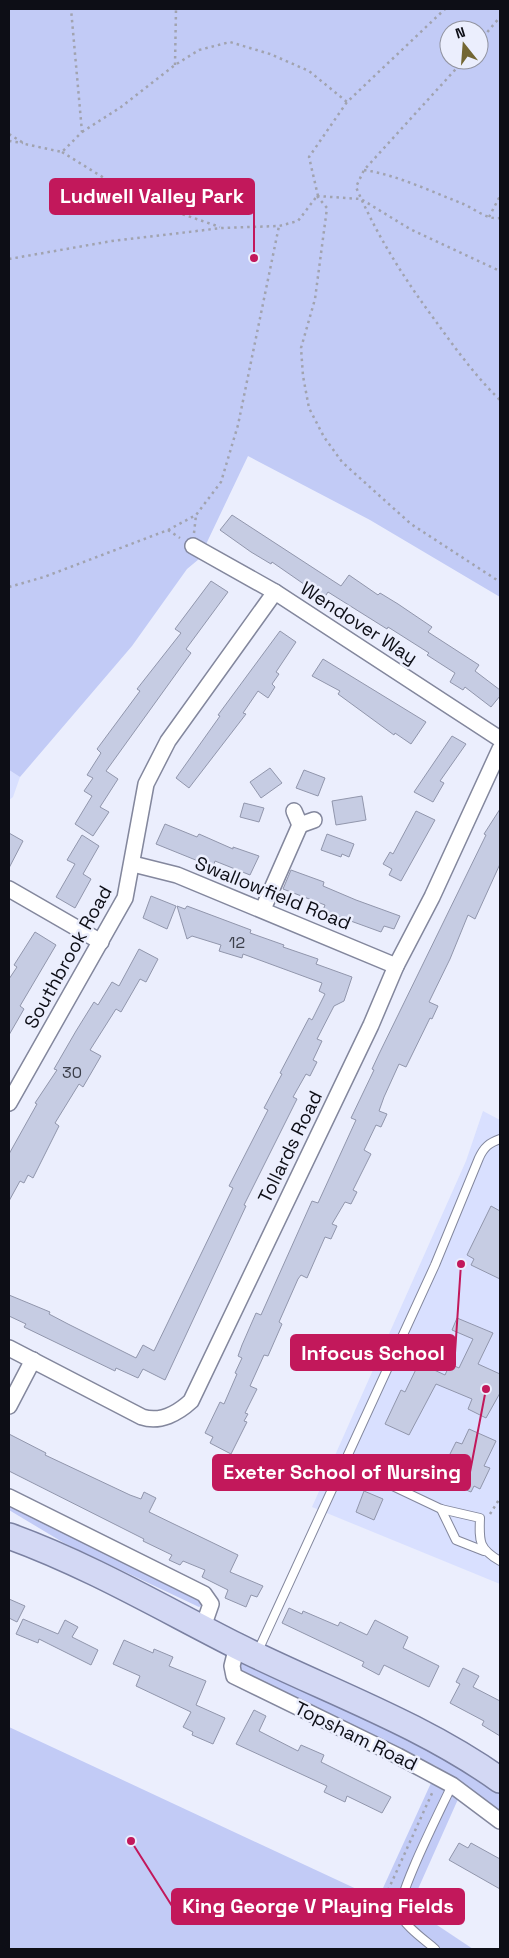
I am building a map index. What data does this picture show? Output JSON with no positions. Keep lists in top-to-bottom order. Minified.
{"streets":{"main road":["Topsham Road"],"street":["Wendover Way","Swallowfield Road","Southbrook Road","Tollards Road"]},"crossings":[["Wendover Way","Southbrook Road"],["Swallowfield Road","Southbrook Road"],["Swallowfield Road","Tollards Road"]],"places":["Ludwell Valley Park","Infocus School","Exeter School of Nursing","King George V Playing Fields"],"house_numbers":["12","30"],"north":"top"}
